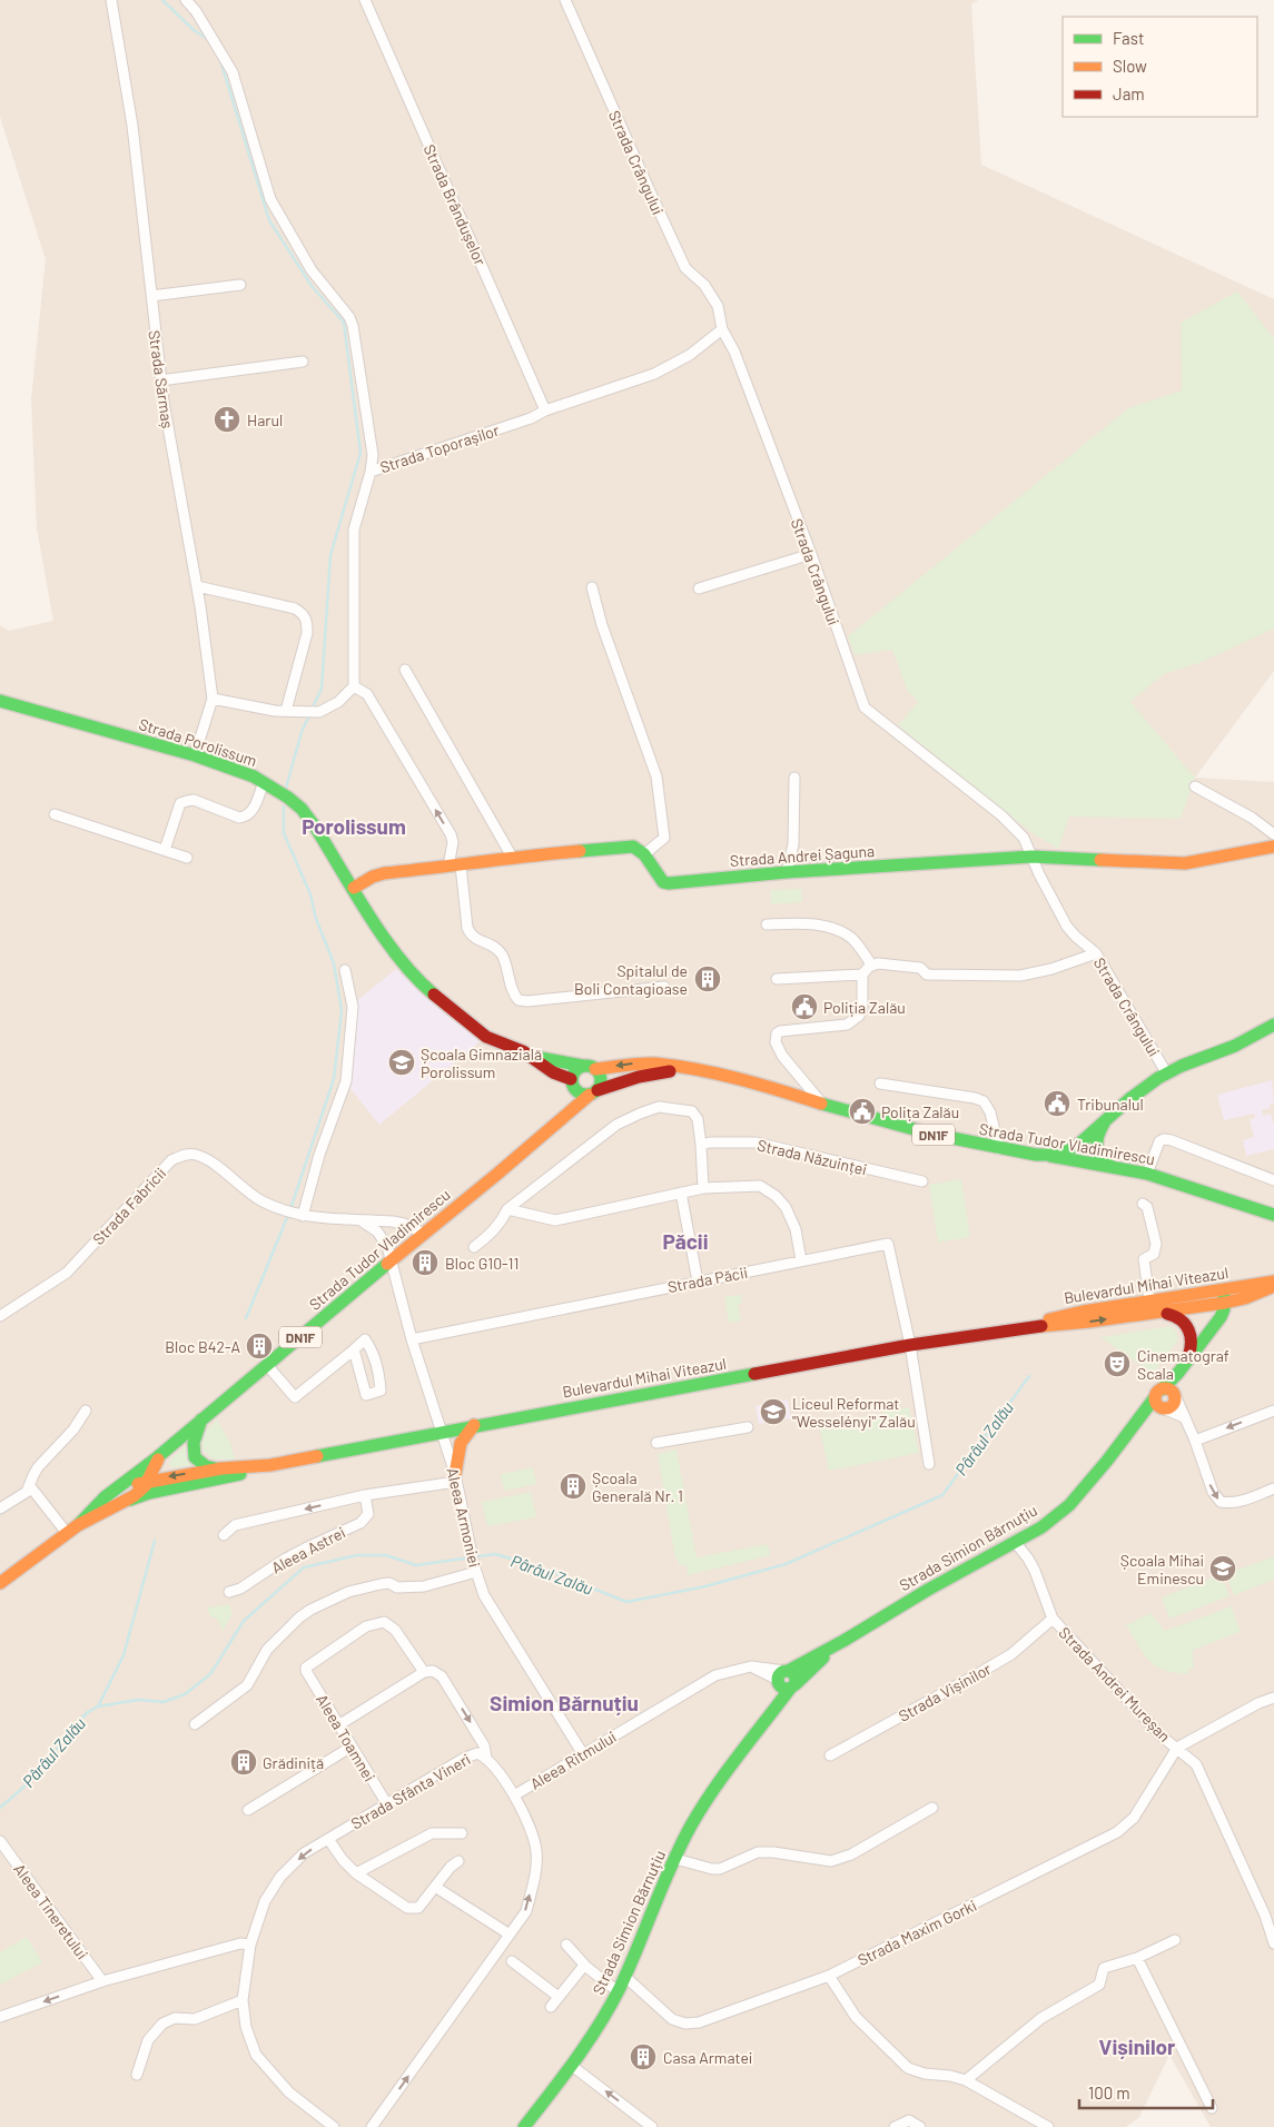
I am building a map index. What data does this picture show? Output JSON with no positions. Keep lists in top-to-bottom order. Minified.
{"streets":{"main road":["Strada Porolissum","Strada Andrei Șaguna","DN1F","Strada Tudor Vladimirescu","Bulevardul Mihai Viteazul","Strada Simion Bărnuțiu"],"street":["Strada Crângului","Strada Brândușelor","Strada Sărmaș","Strada Toporașilor","Strada Năzuinței","Strada Fabricii","Strada Păcii","Aleea Armoniei","Aleea Astrei","Strada Andrei Mureșan","Strada Vișinilor","Aleea Toamnei","Aleea Ritmului","Strada Sfânta Vineri","Aleea Tineretului","Strada Maxim Gorki"]},"crossings":[["Strada Crângului","Strada Toporașilor"],["Strada Crângului","Strada Andrei Șaguna"],["Strada Crângului","DN1F"],["Strada Brândușelor","Strada Toporașilor"],["Strada Sărmaș","Strada Porolissum"],["Strada Porolissum","DN1F"],["Strada Porolissum","Strada Tudor Vladimirescu"],["DN1F","Strada Tudor Vladimirescu"],["Strada Tudor Vladimirescu","Strada Fabricii"],["Strada Tudor Vladimirescu","Bulevardul Mihai Viteazul"],["Strada Tudor Vladimirescu","Aleea Armoniei"],["Strada Păcii","Bulevardul Mihai Viteazul"],["Strada Păcii","Aleea Armoniei"],["Bulevardul Mihai Viteazul","Aleea Armoniei"],["Bulevardul Mihai Viteazul","Strada Simion Bărnuțiu"],["Aleea Armoniei","Aleea Astrei"],["Aleea Armoniei","Aleea Ritmului"],["Strada Simion Bărnuțiu","Strada Andrei Mureșan"],["Strada Simion Bărnuțiu","Aleea Ritmului"],["Strada Simion Bărnuțiu","Strada Maxim Gorki"],["Strada Andrei Mureșan","Strada Vișinilor"],["Strada Andrei Mureșan","Strada Maxim Gorki"],["Aleea Toamnei","Strada Sfânta Vineri"],["Aleea Ritmului","Strada Sfânta Vineri"]],"districts":["Porolissum","Păcii","Simion Bărnuțiu","Vișinilor"],"water":["Pârâul Zalău"],"places":{"church":["Harul"],"building":["Spitalul de Boli Contagioase","Bloc G10-11","Bloc B42-A","Școala Generală Nr. 1","Grădiniță","Casa Armatei"],"public building":["Poliția Zalău","Tribunalul","Polița Zalău"],"school or university":["Școala Gimnazială Porolissum","Liceul Reformat \"Wesselényi\" Zalău","Școala Mihai Eminescu"],"theatre":["Cinematograf Scala"]},"legend":["Fast","Slow","Jam"],"scale_bar":"100 m"}
